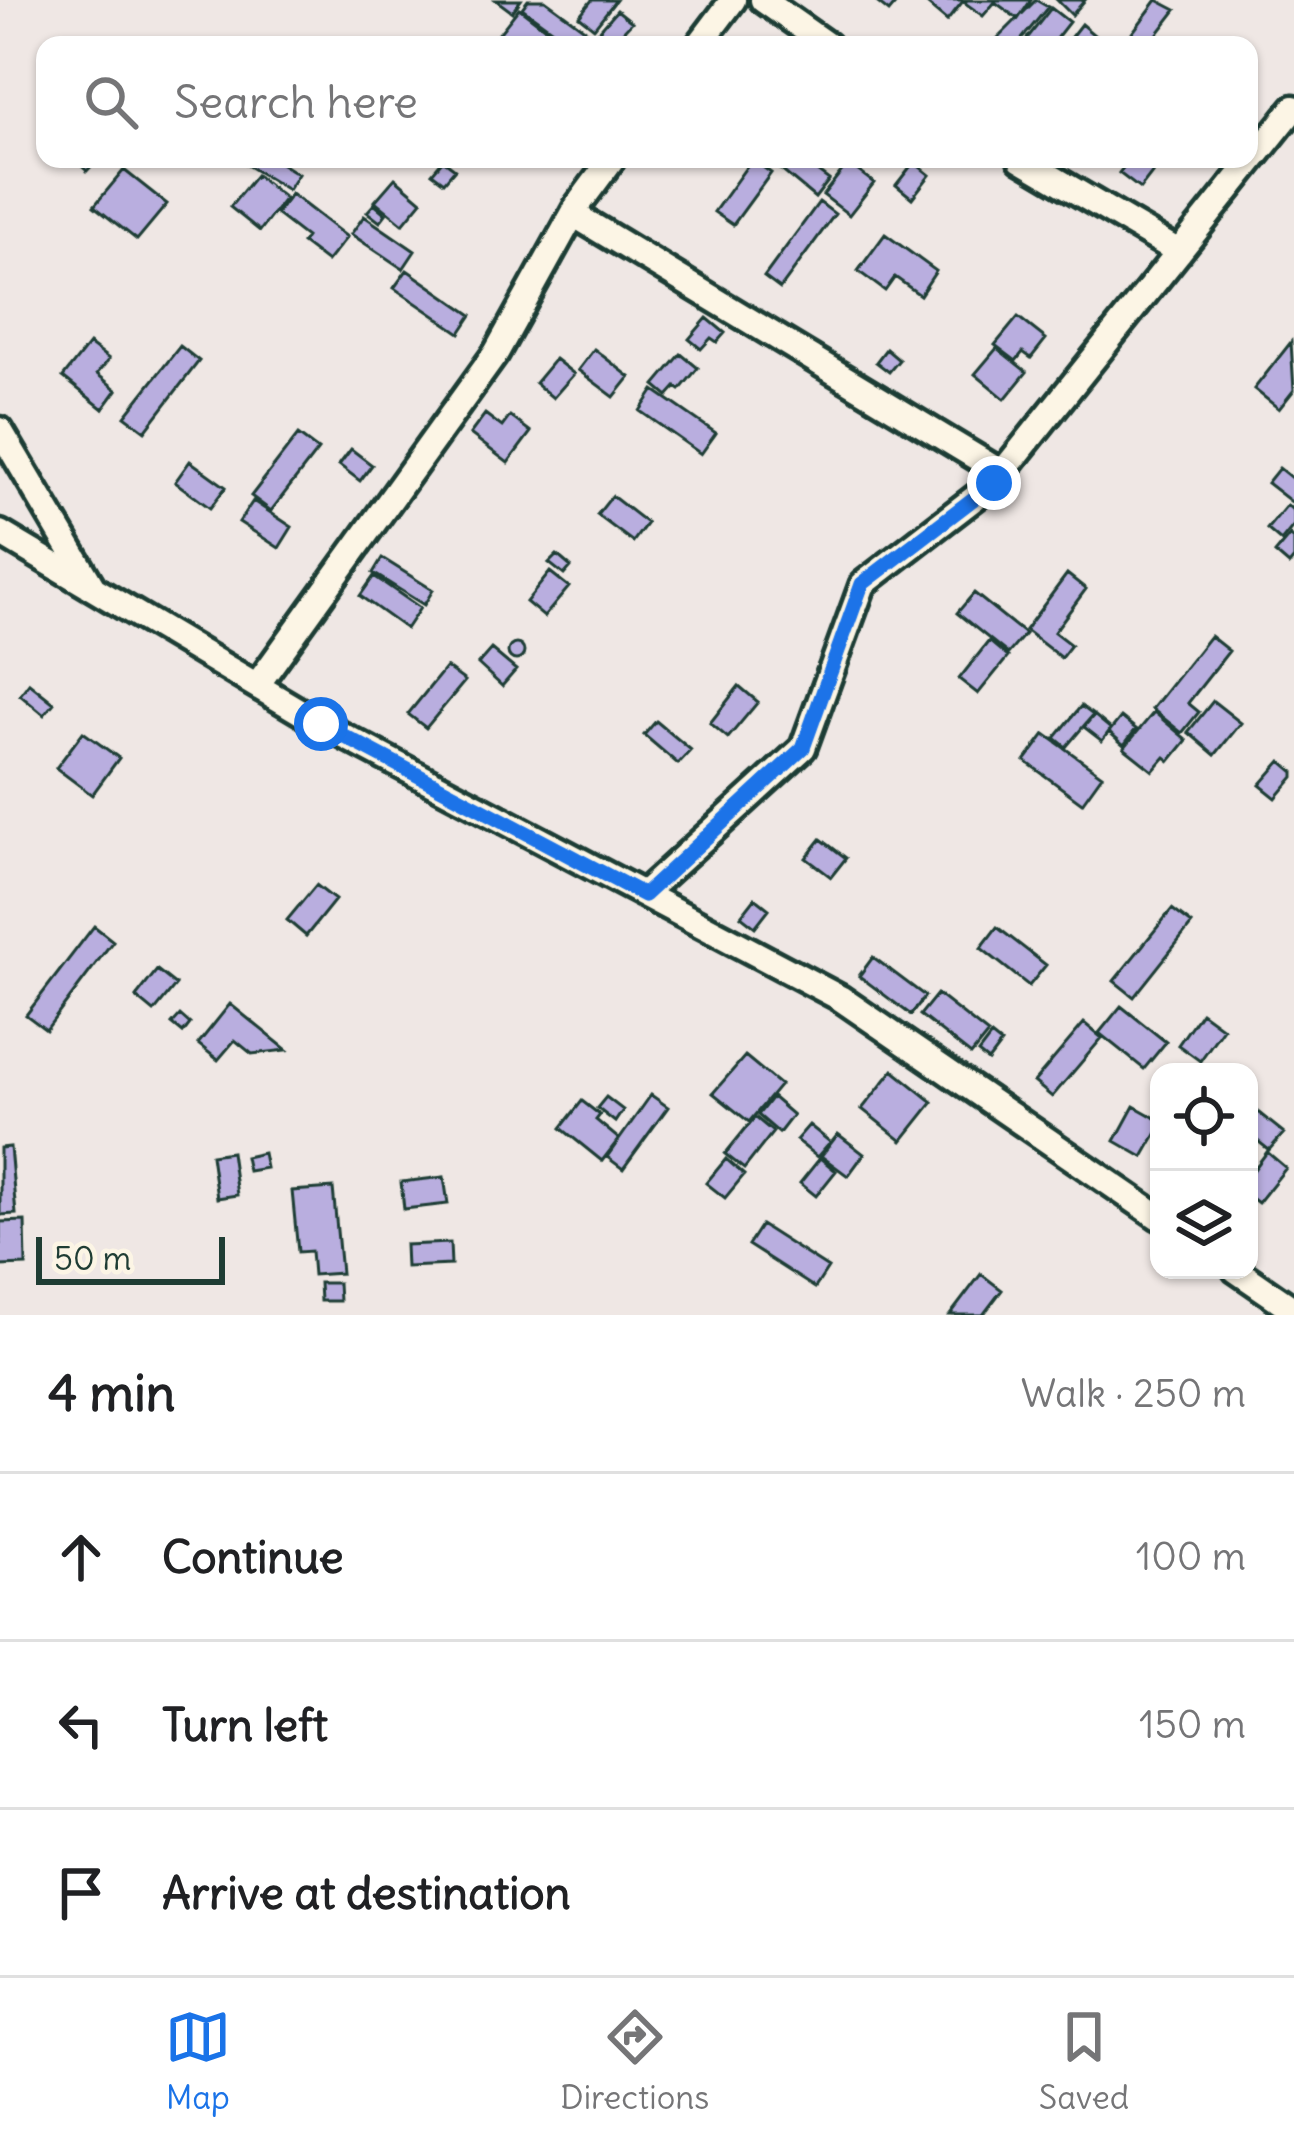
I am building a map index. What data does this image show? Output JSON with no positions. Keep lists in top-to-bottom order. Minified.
{"scale_bar":"50 m","page":{"search":"Search here","scale":"50 m","heading":["4 min","Walk · 250 m"],"list":[["Continue","100 m"],["Turn left","150 m"],"Arrive at destination"],"nav":["Map","Directions","Saved"]}}
